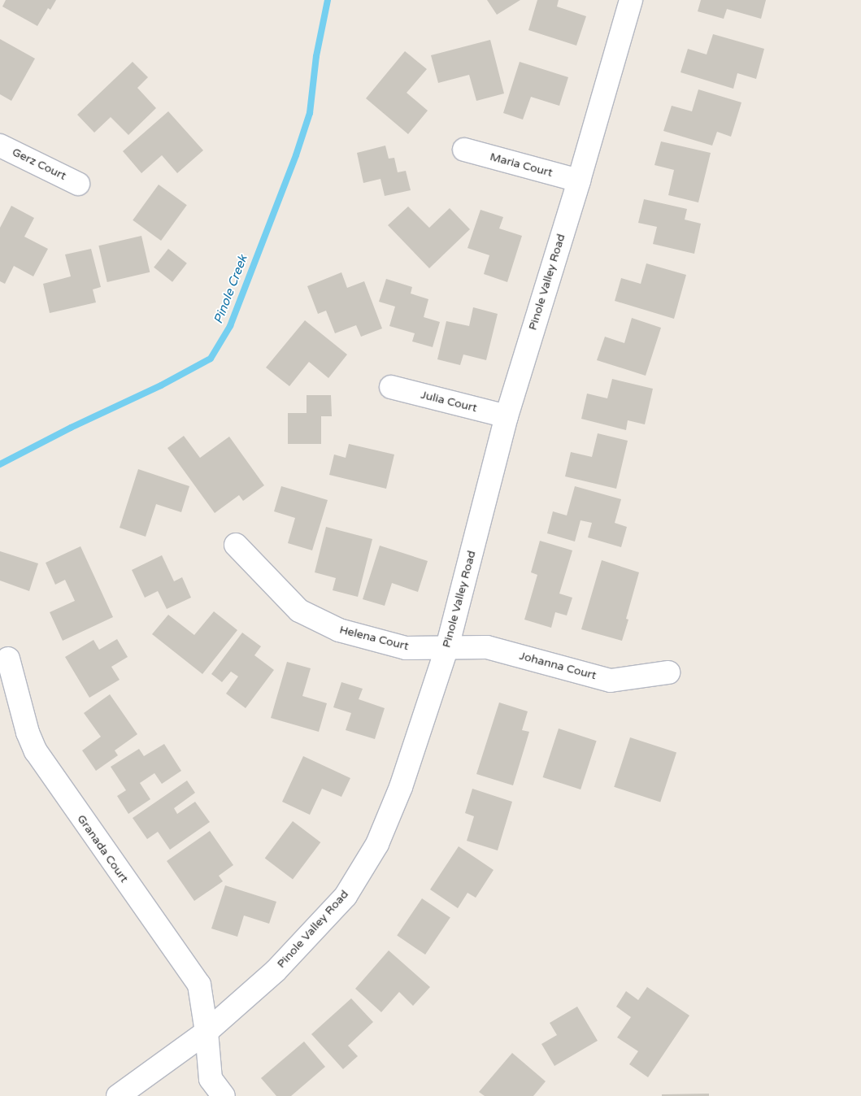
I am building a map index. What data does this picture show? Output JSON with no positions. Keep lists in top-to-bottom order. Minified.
{"streets":{"street":["Gerz Court","Maria Court","Pinole Valley Road","Julia Court","Helena Court","Johanna Court","Granada Court"]},"crossings":[["Maria Court","Pinole Valley Road"],["Pinole Valley Road","Julia Court"],["Pinole Valley Road","Helena Court"],["Pinole Valley Road","Johanna Court"],["Pinole Valley Road","Granada Court"],["Helena Court","Johanna Court"]],"water":["Pinole Creek"]}
